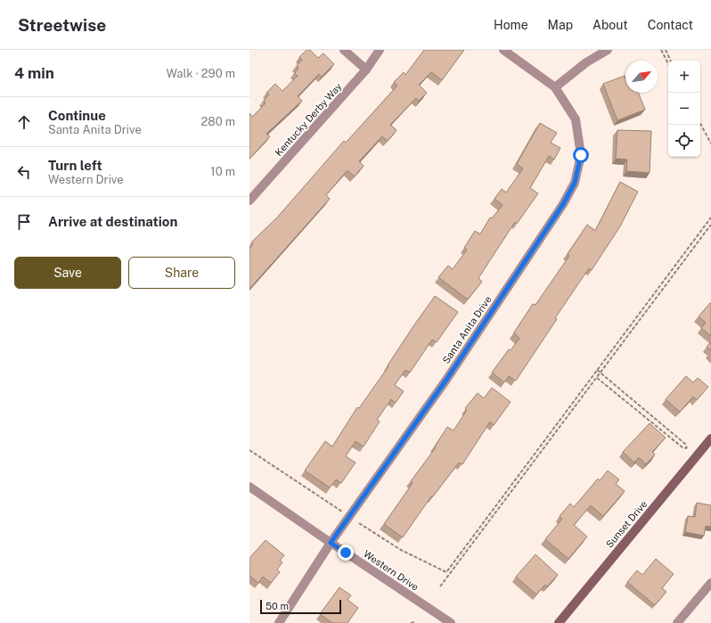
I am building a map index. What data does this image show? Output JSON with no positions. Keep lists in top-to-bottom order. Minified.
{"streets":{"main road":["Sunset Drive"],"street":["Kentucky Derby Way","Santa Anita Drive","Western Drive"]},"crossings":[["Santa Anita Drive","Western Drive"]],"scale_bar":"50 m","north":"top right","page":{"header":"Streetwise","nav":["Home","Map","About","Contact"],"heading":["4 min","Walk · 290 m"],"map_buttons":["+","−"],"list":[["Continue","Santa Anita Drive","280 m"],["Turn left","Western Drive","10 m"],"Arrive at destination"],"buttons":["Save","Share"],"scale":"50 m"}}
